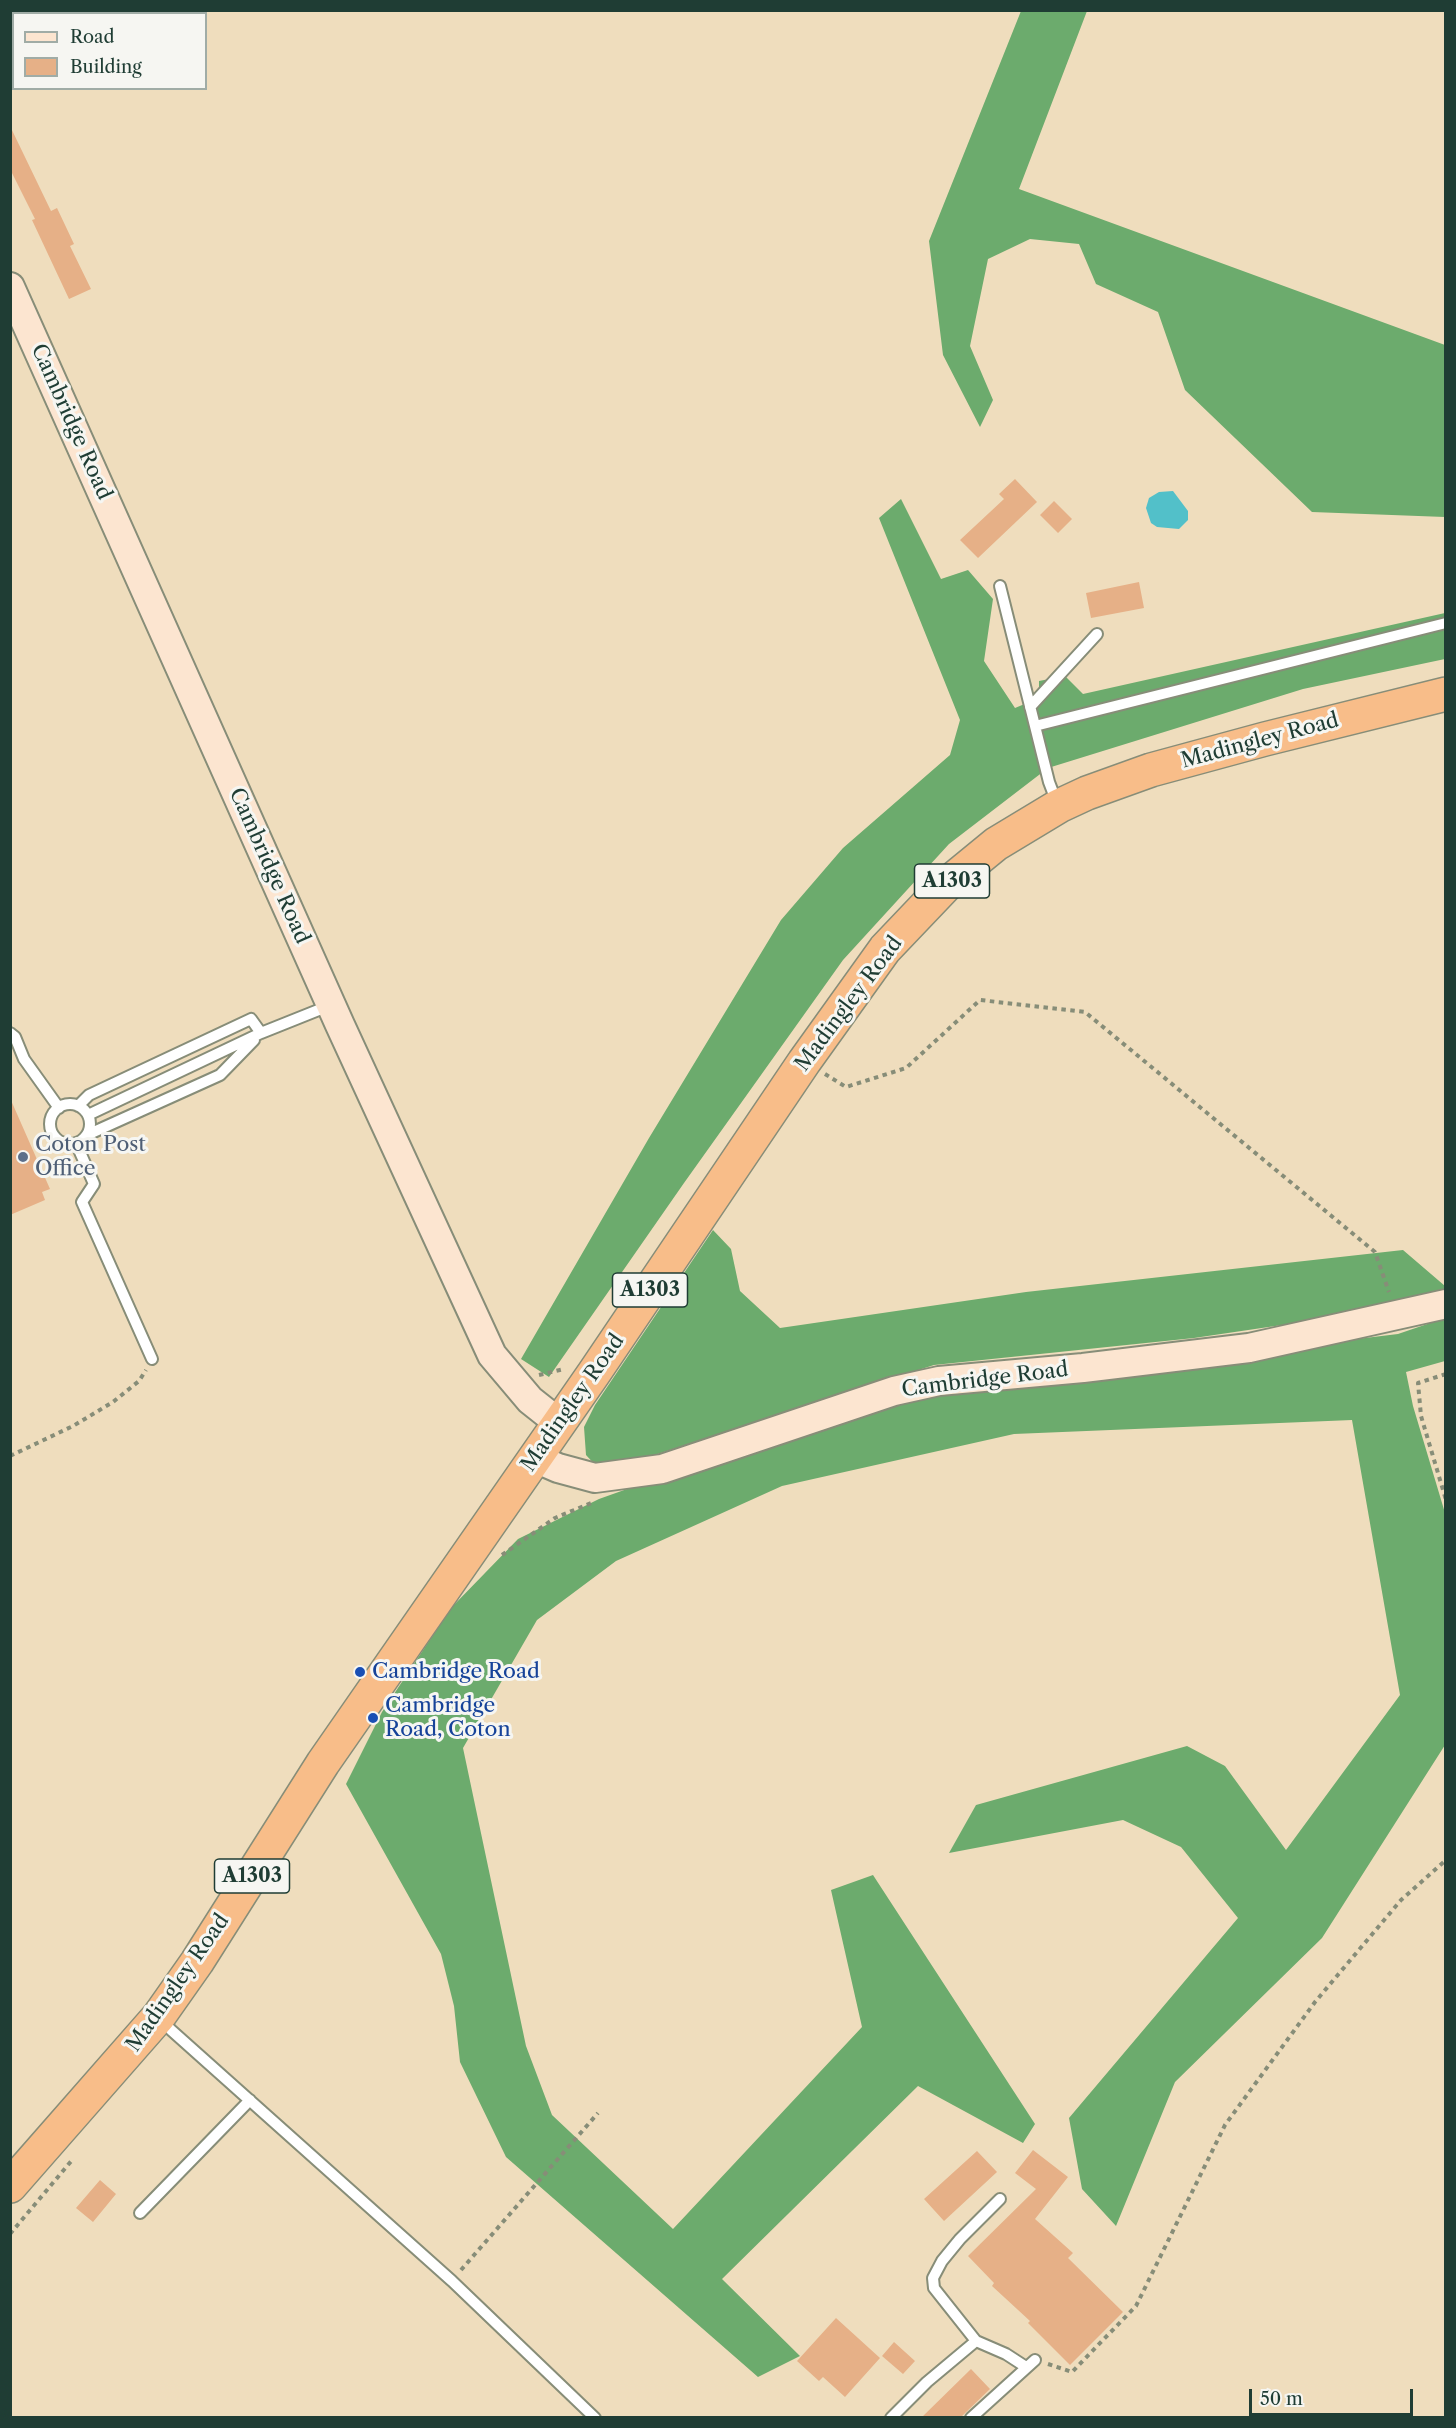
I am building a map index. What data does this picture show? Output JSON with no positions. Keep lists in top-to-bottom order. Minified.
{"streets":{"highway":["Madingley Road","A1303"],"street":["Cambridge Road"]},"crossings":[["Cambridge Road","Madingley Road"]],"places":["Coton Post Office","Cambridge Road","Cambridge Road, Coton"],"legend":["Road","Building"],"scale_bar":"50 m"}
